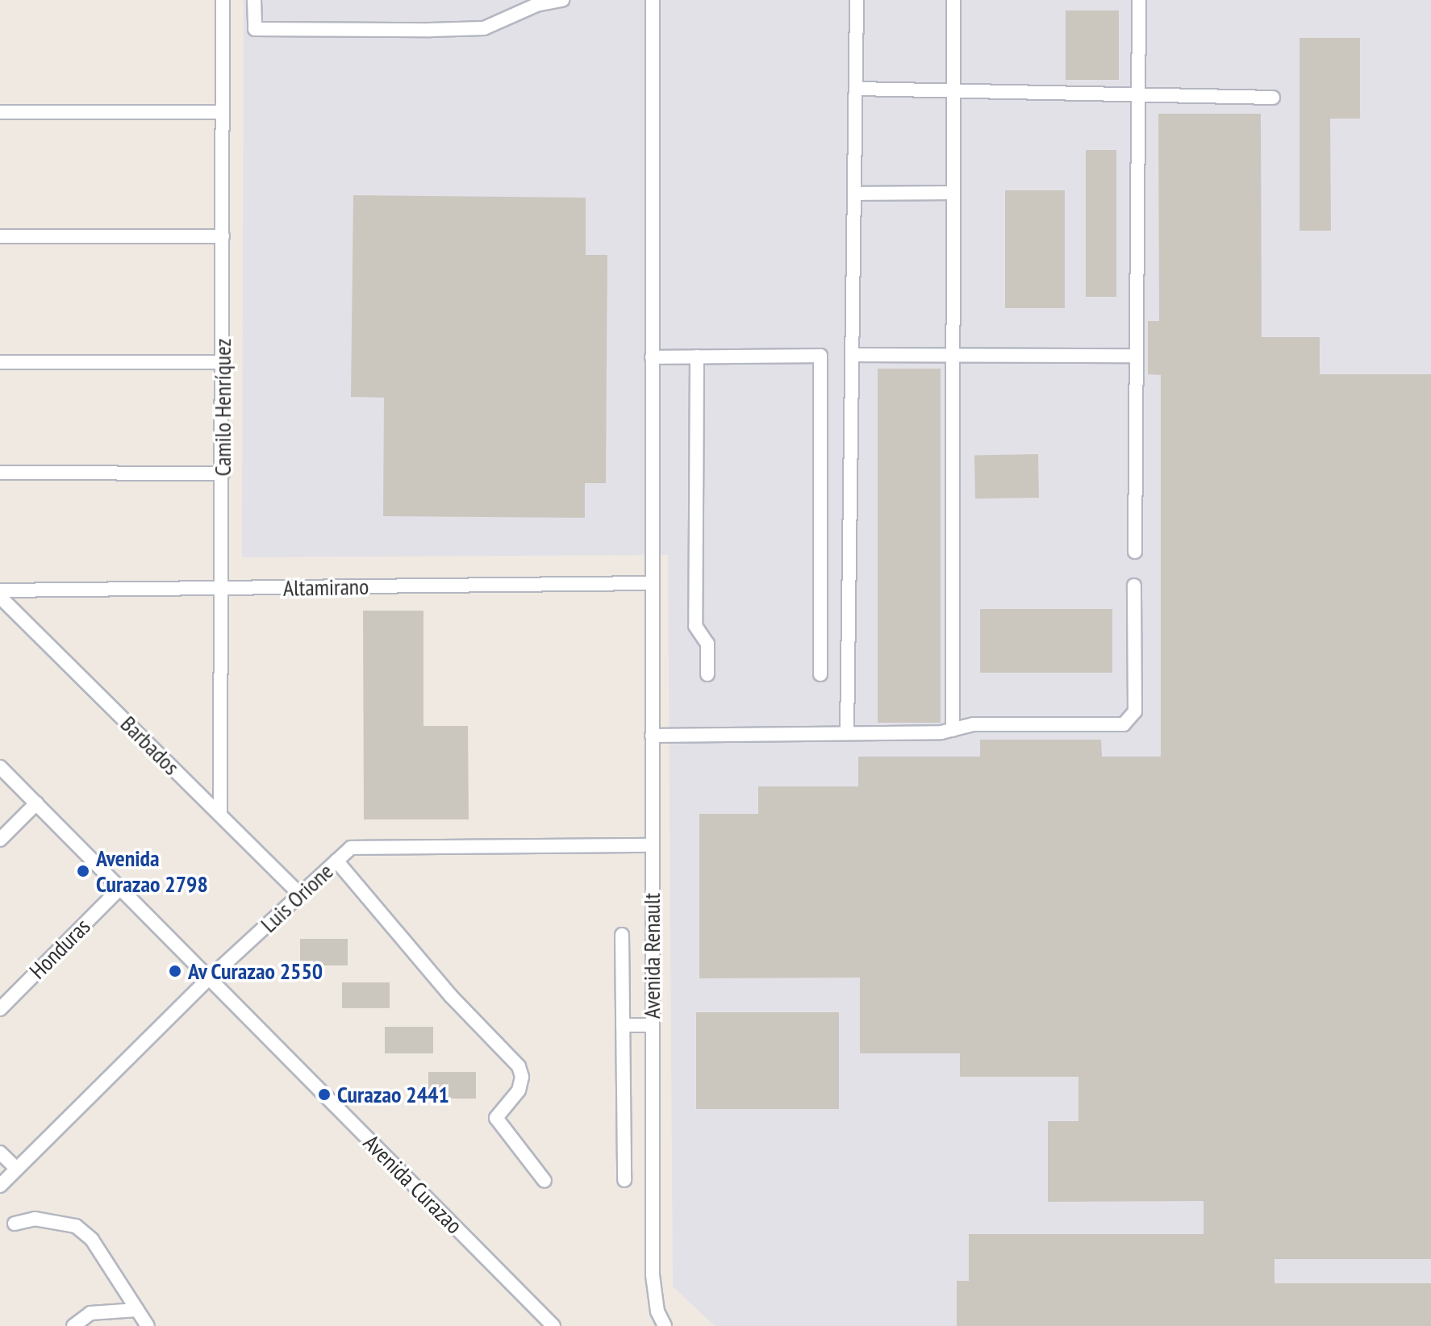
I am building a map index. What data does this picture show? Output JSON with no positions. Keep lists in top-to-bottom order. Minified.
{"streets":{"street":["Camilo Henríquez","Altamirano","Barbados","Luis Orione","Honduras","Avenida Renault","Avenida Curazao"]},"crossings":[["Camilo Henríquez","Altamirano"],["Camilo Henríquez","Barbados"],["Altamirano","Avenida Renault"],["Barbados","Luis Orione"],["Luis Orione","Avenida Renault"],["Luis Orione","Avenida Curazao"],["Honduras","Avenida Curazao"]],"places":["Avenida Curazao 2798","Av Curazao 2550","Curazao 2441"]}
